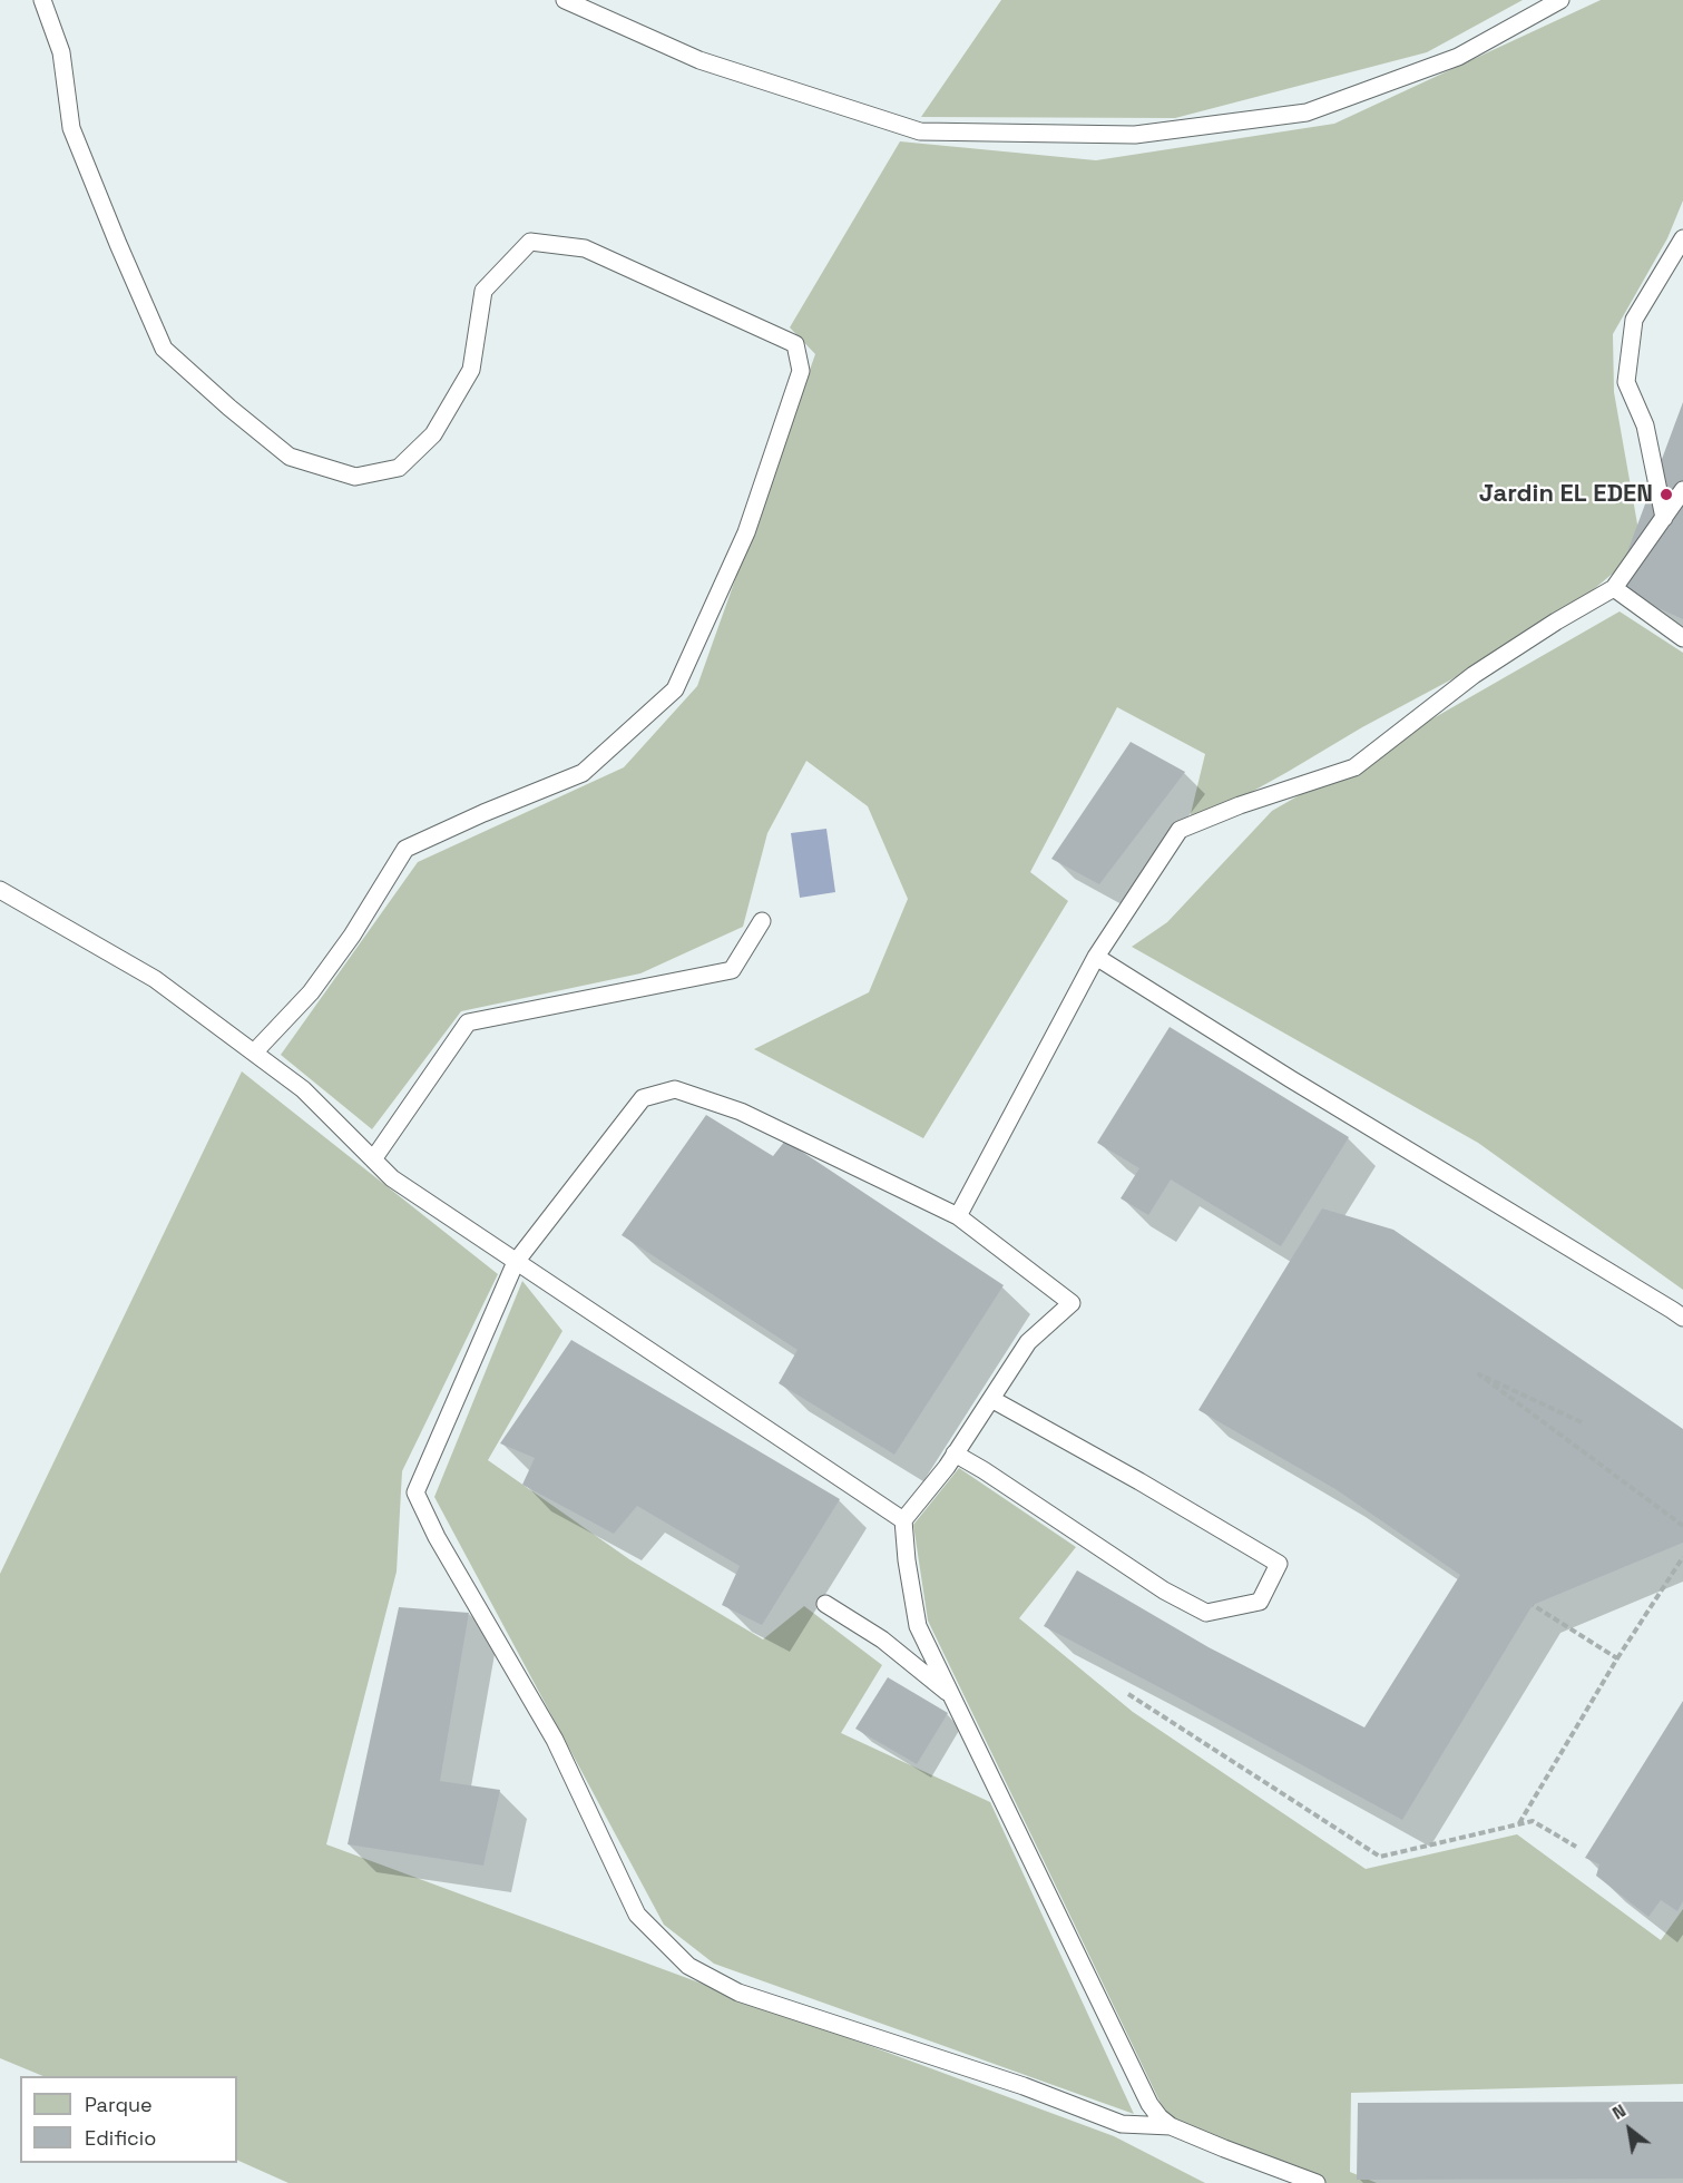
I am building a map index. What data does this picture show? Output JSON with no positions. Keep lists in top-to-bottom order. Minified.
{"places":["Jardin EL EDEN"],"legend":["Parque","Edificio"],"north":"top left"}
